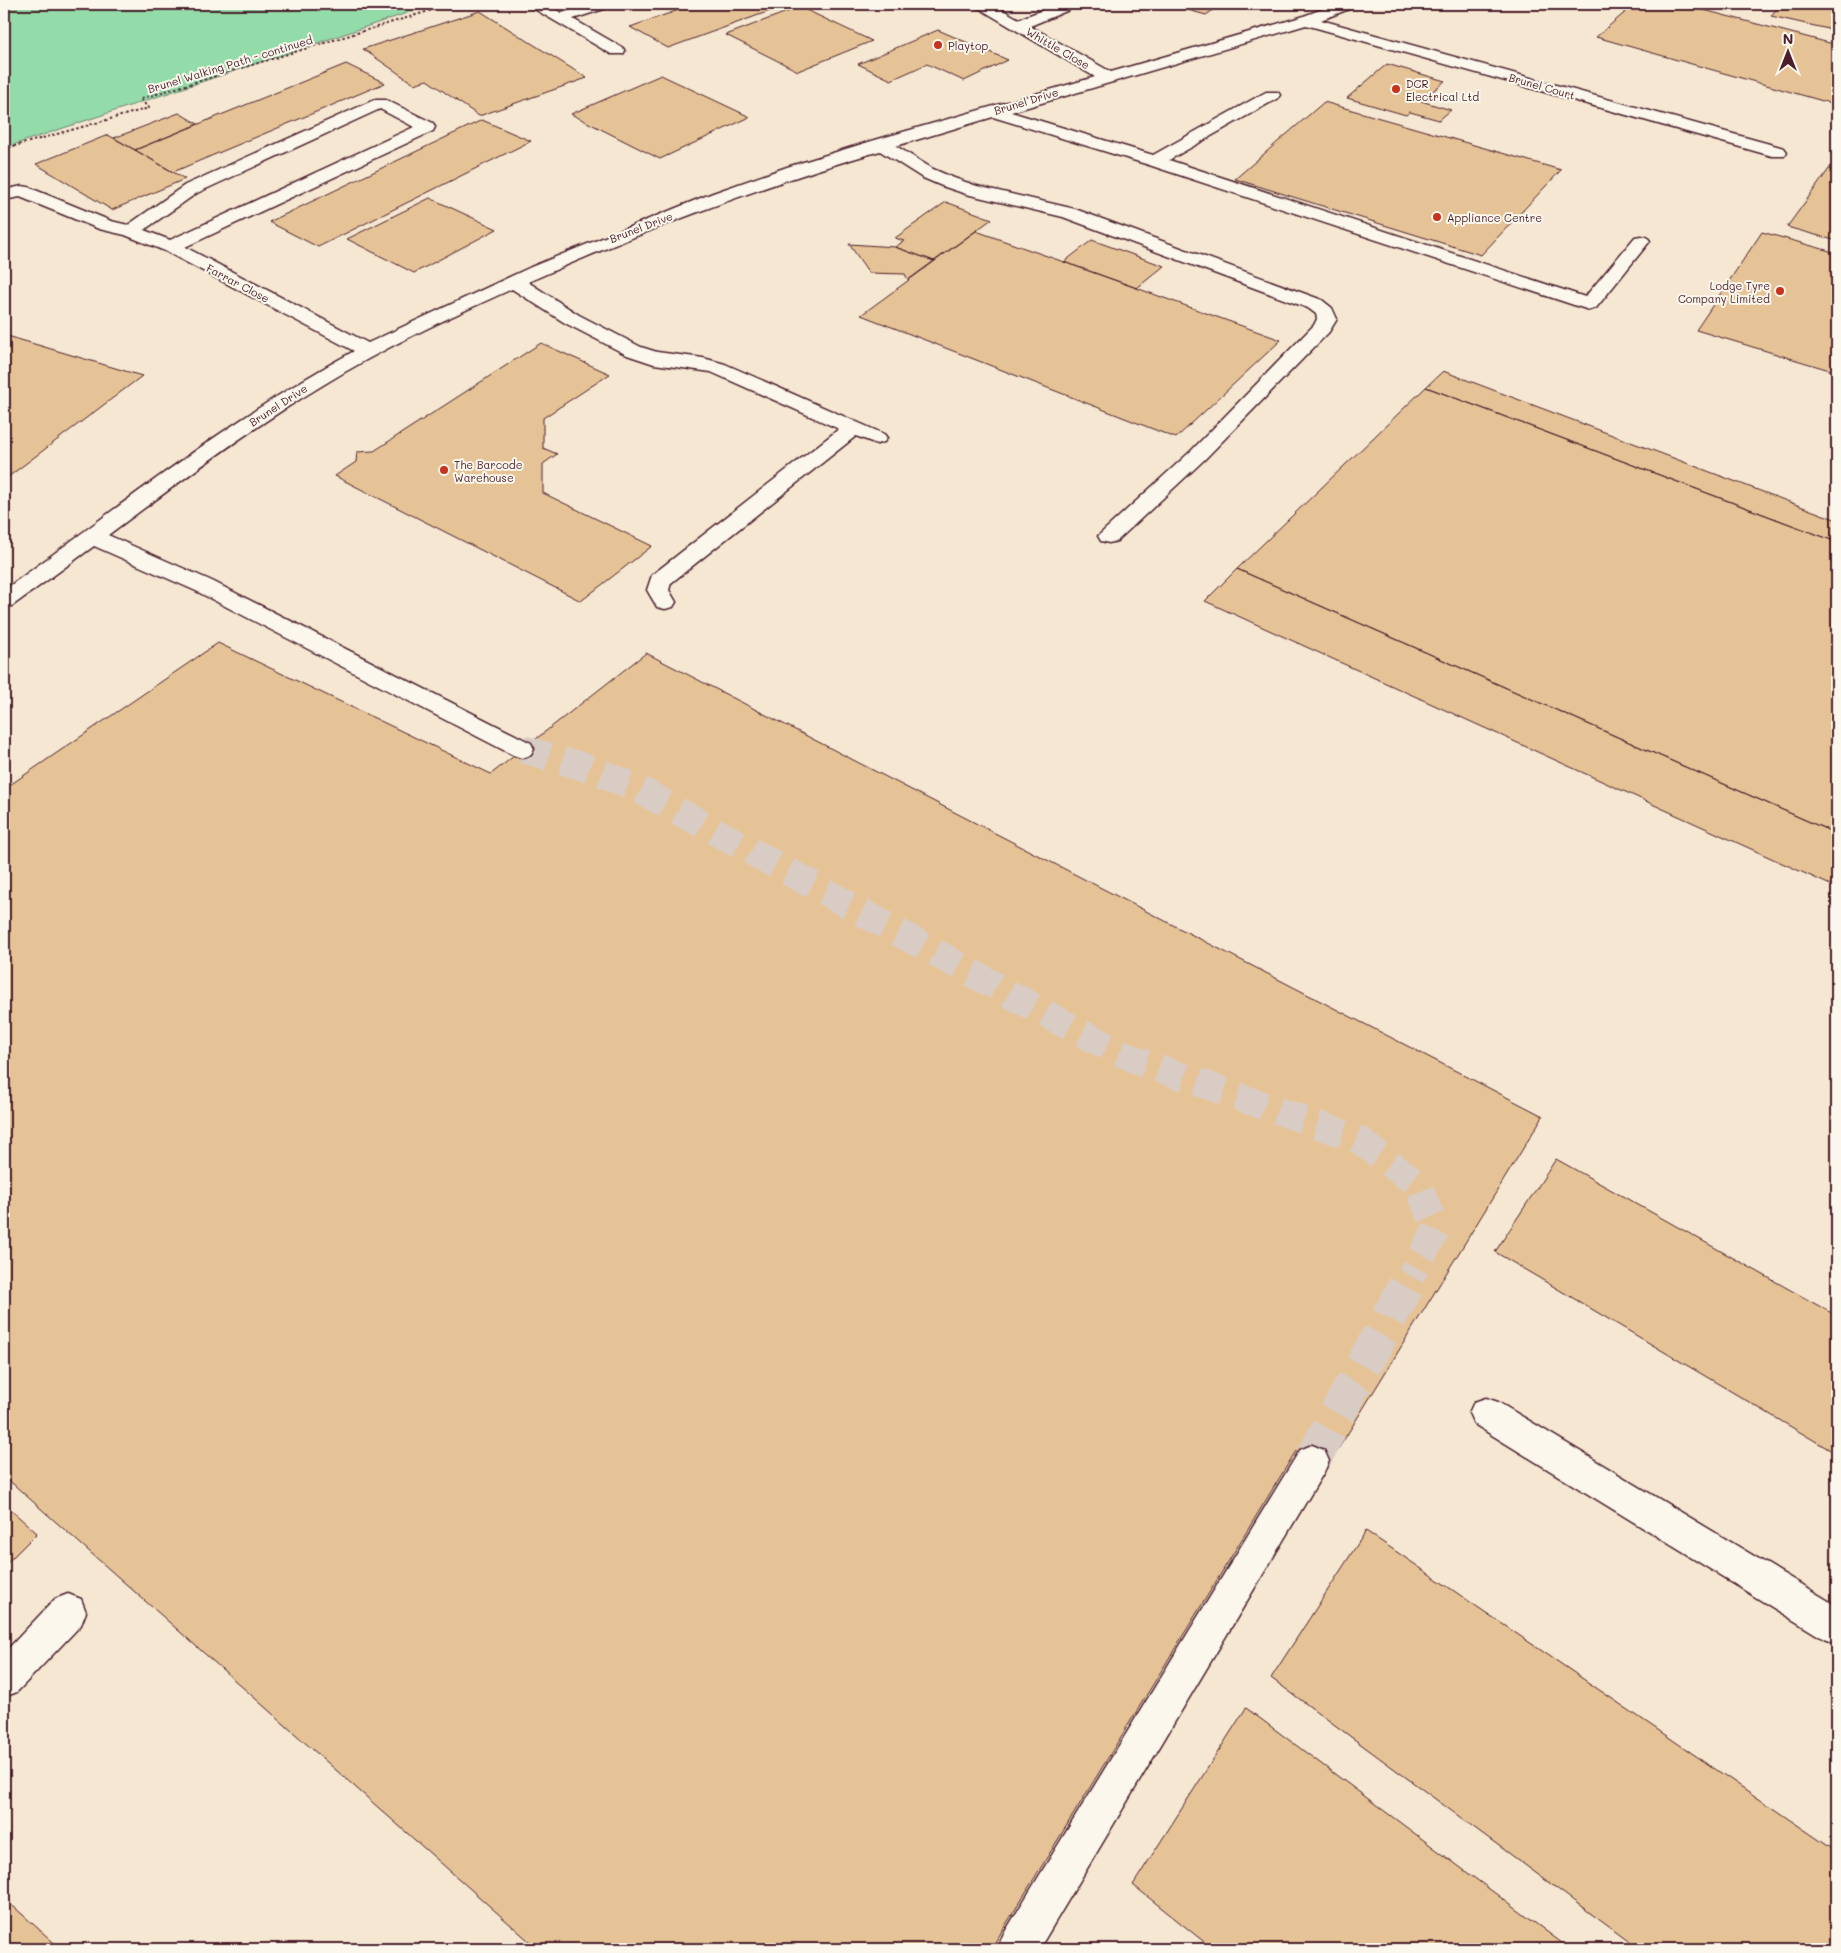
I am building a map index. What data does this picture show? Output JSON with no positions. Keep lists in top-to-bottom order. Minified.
{"streets":{"street":["Whittle Close","Brunel Court","Brunel Drive","Farrar Close"],"path":["Brunel Walking Path - continued"]},"crossings":[["Whittle Close","Brunel Drive"],["Brunel Court","Brunel Drive"],["Brunel Drive","Farrar Close"]],"places":["Playtop","DCR Electrical Ltd","Appliance Centre","Lodge Tyre Company Limited","The Barcode Warehouse"],"north":"top"}
